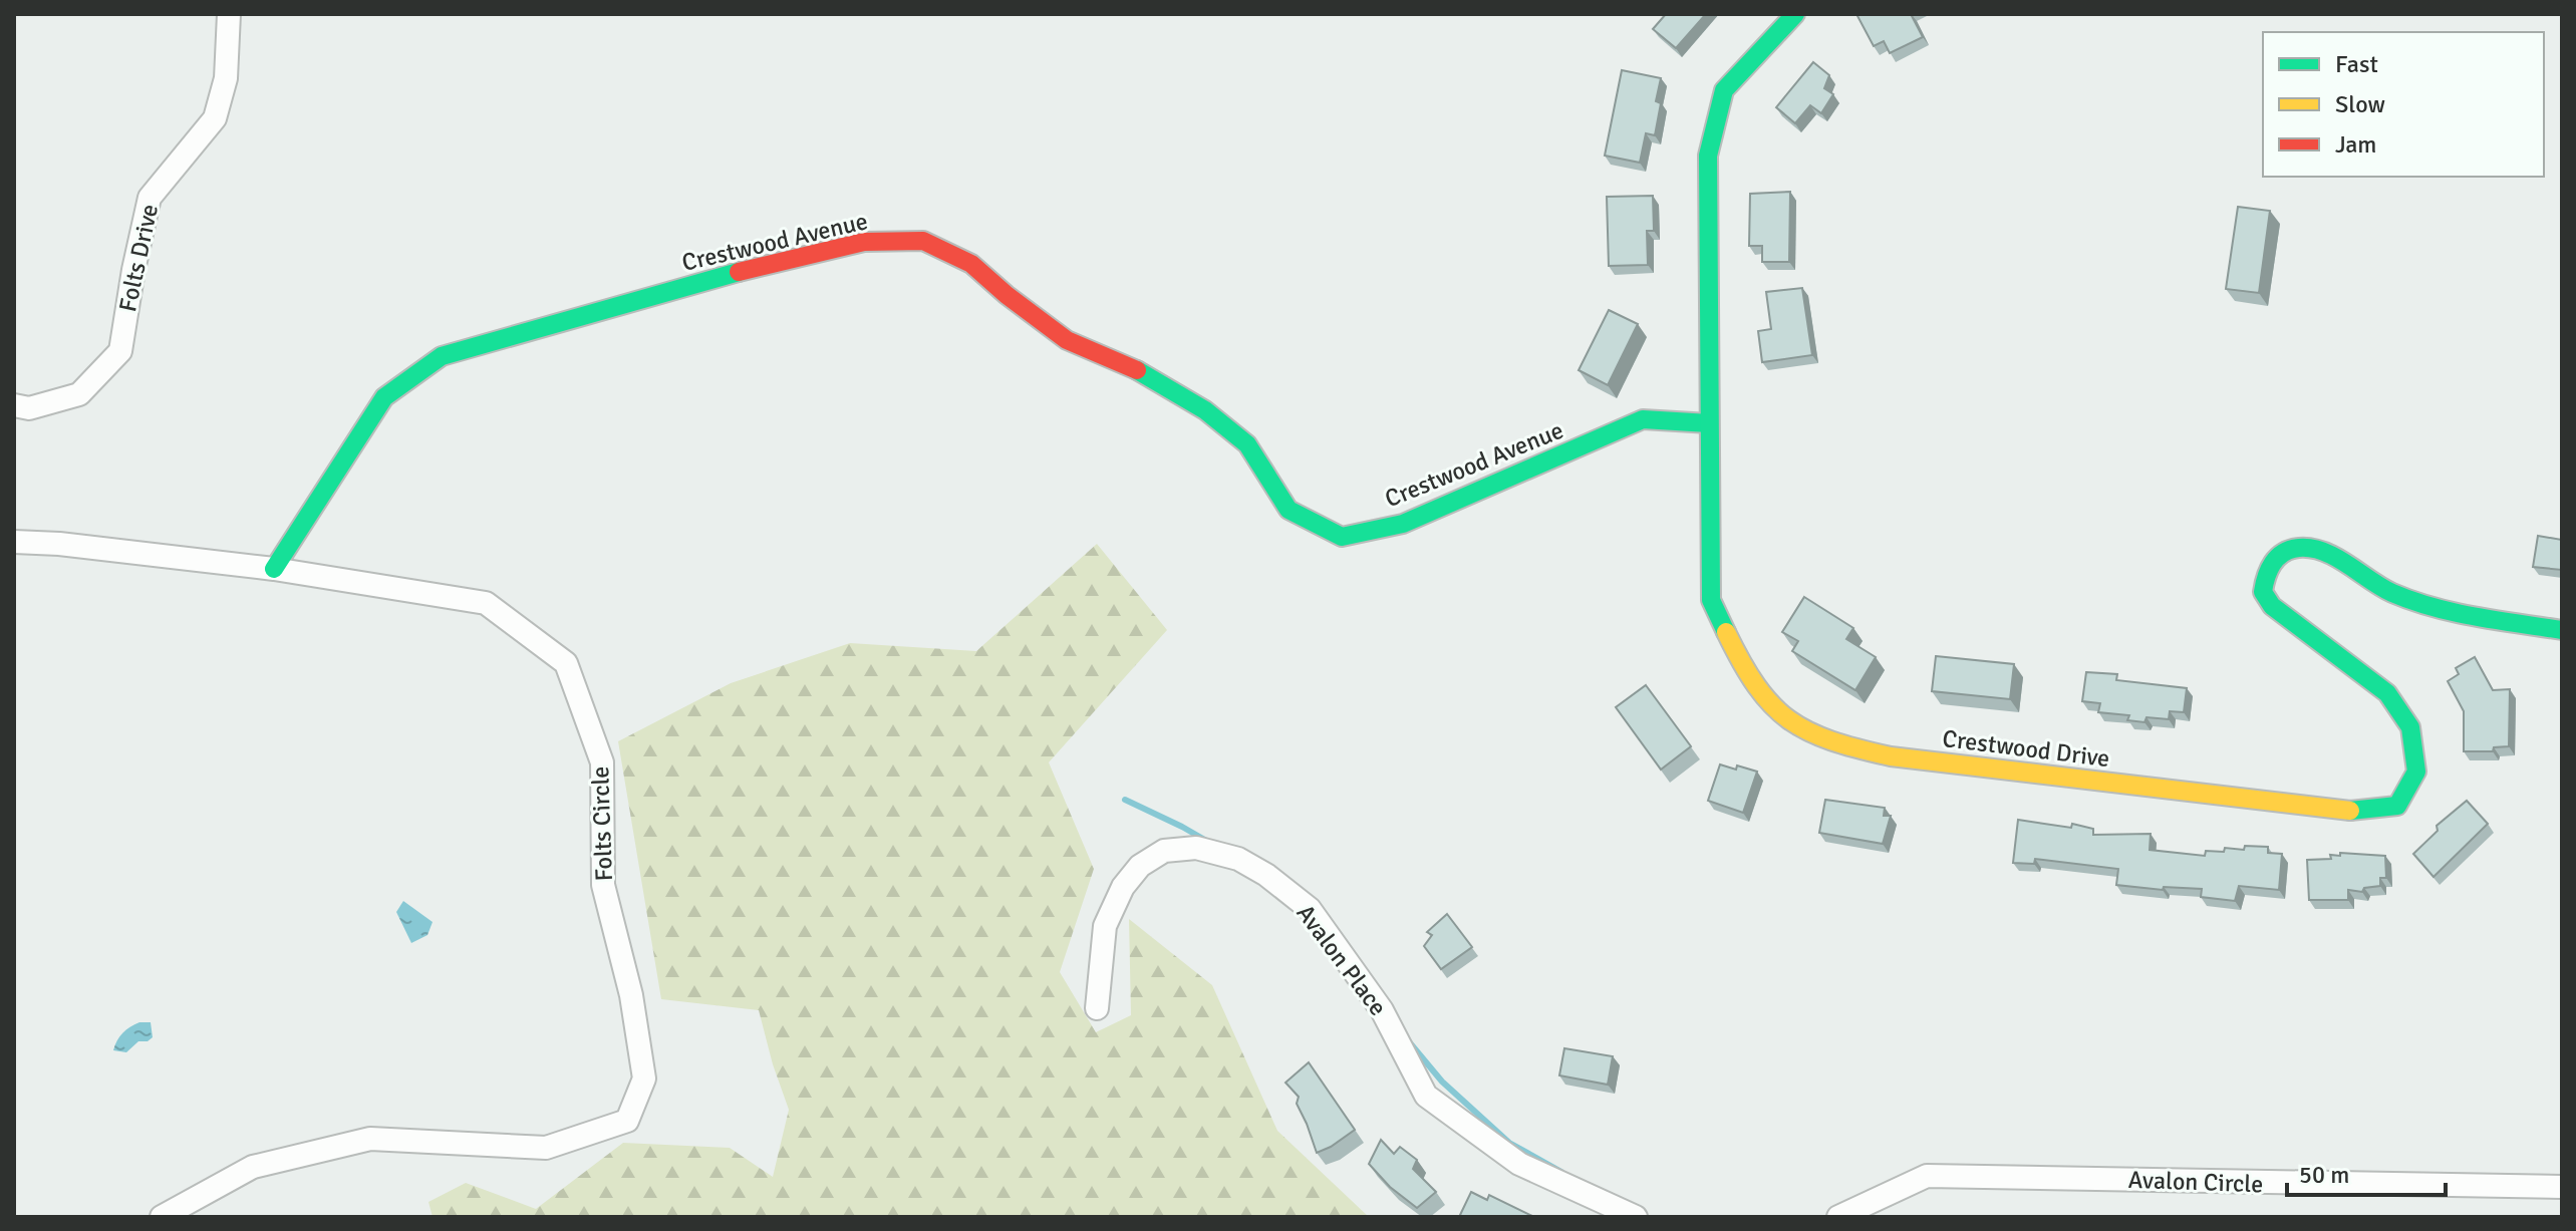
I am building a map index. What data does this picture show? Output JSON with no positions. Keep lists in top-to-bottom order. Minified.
{"streets":{"street":["Crestwood Avenue","Folts Drive","Crestwood Drive","Folts Circle","Avalon Place","Avalon Circle"]},"crossings":[["Crestwood Avenue","Crestwood Drive"],["Crestwood Avenue","Folts Circle"]],"legend":["Fast","Slow","Jam"],"scale_bar":"50 m"}
